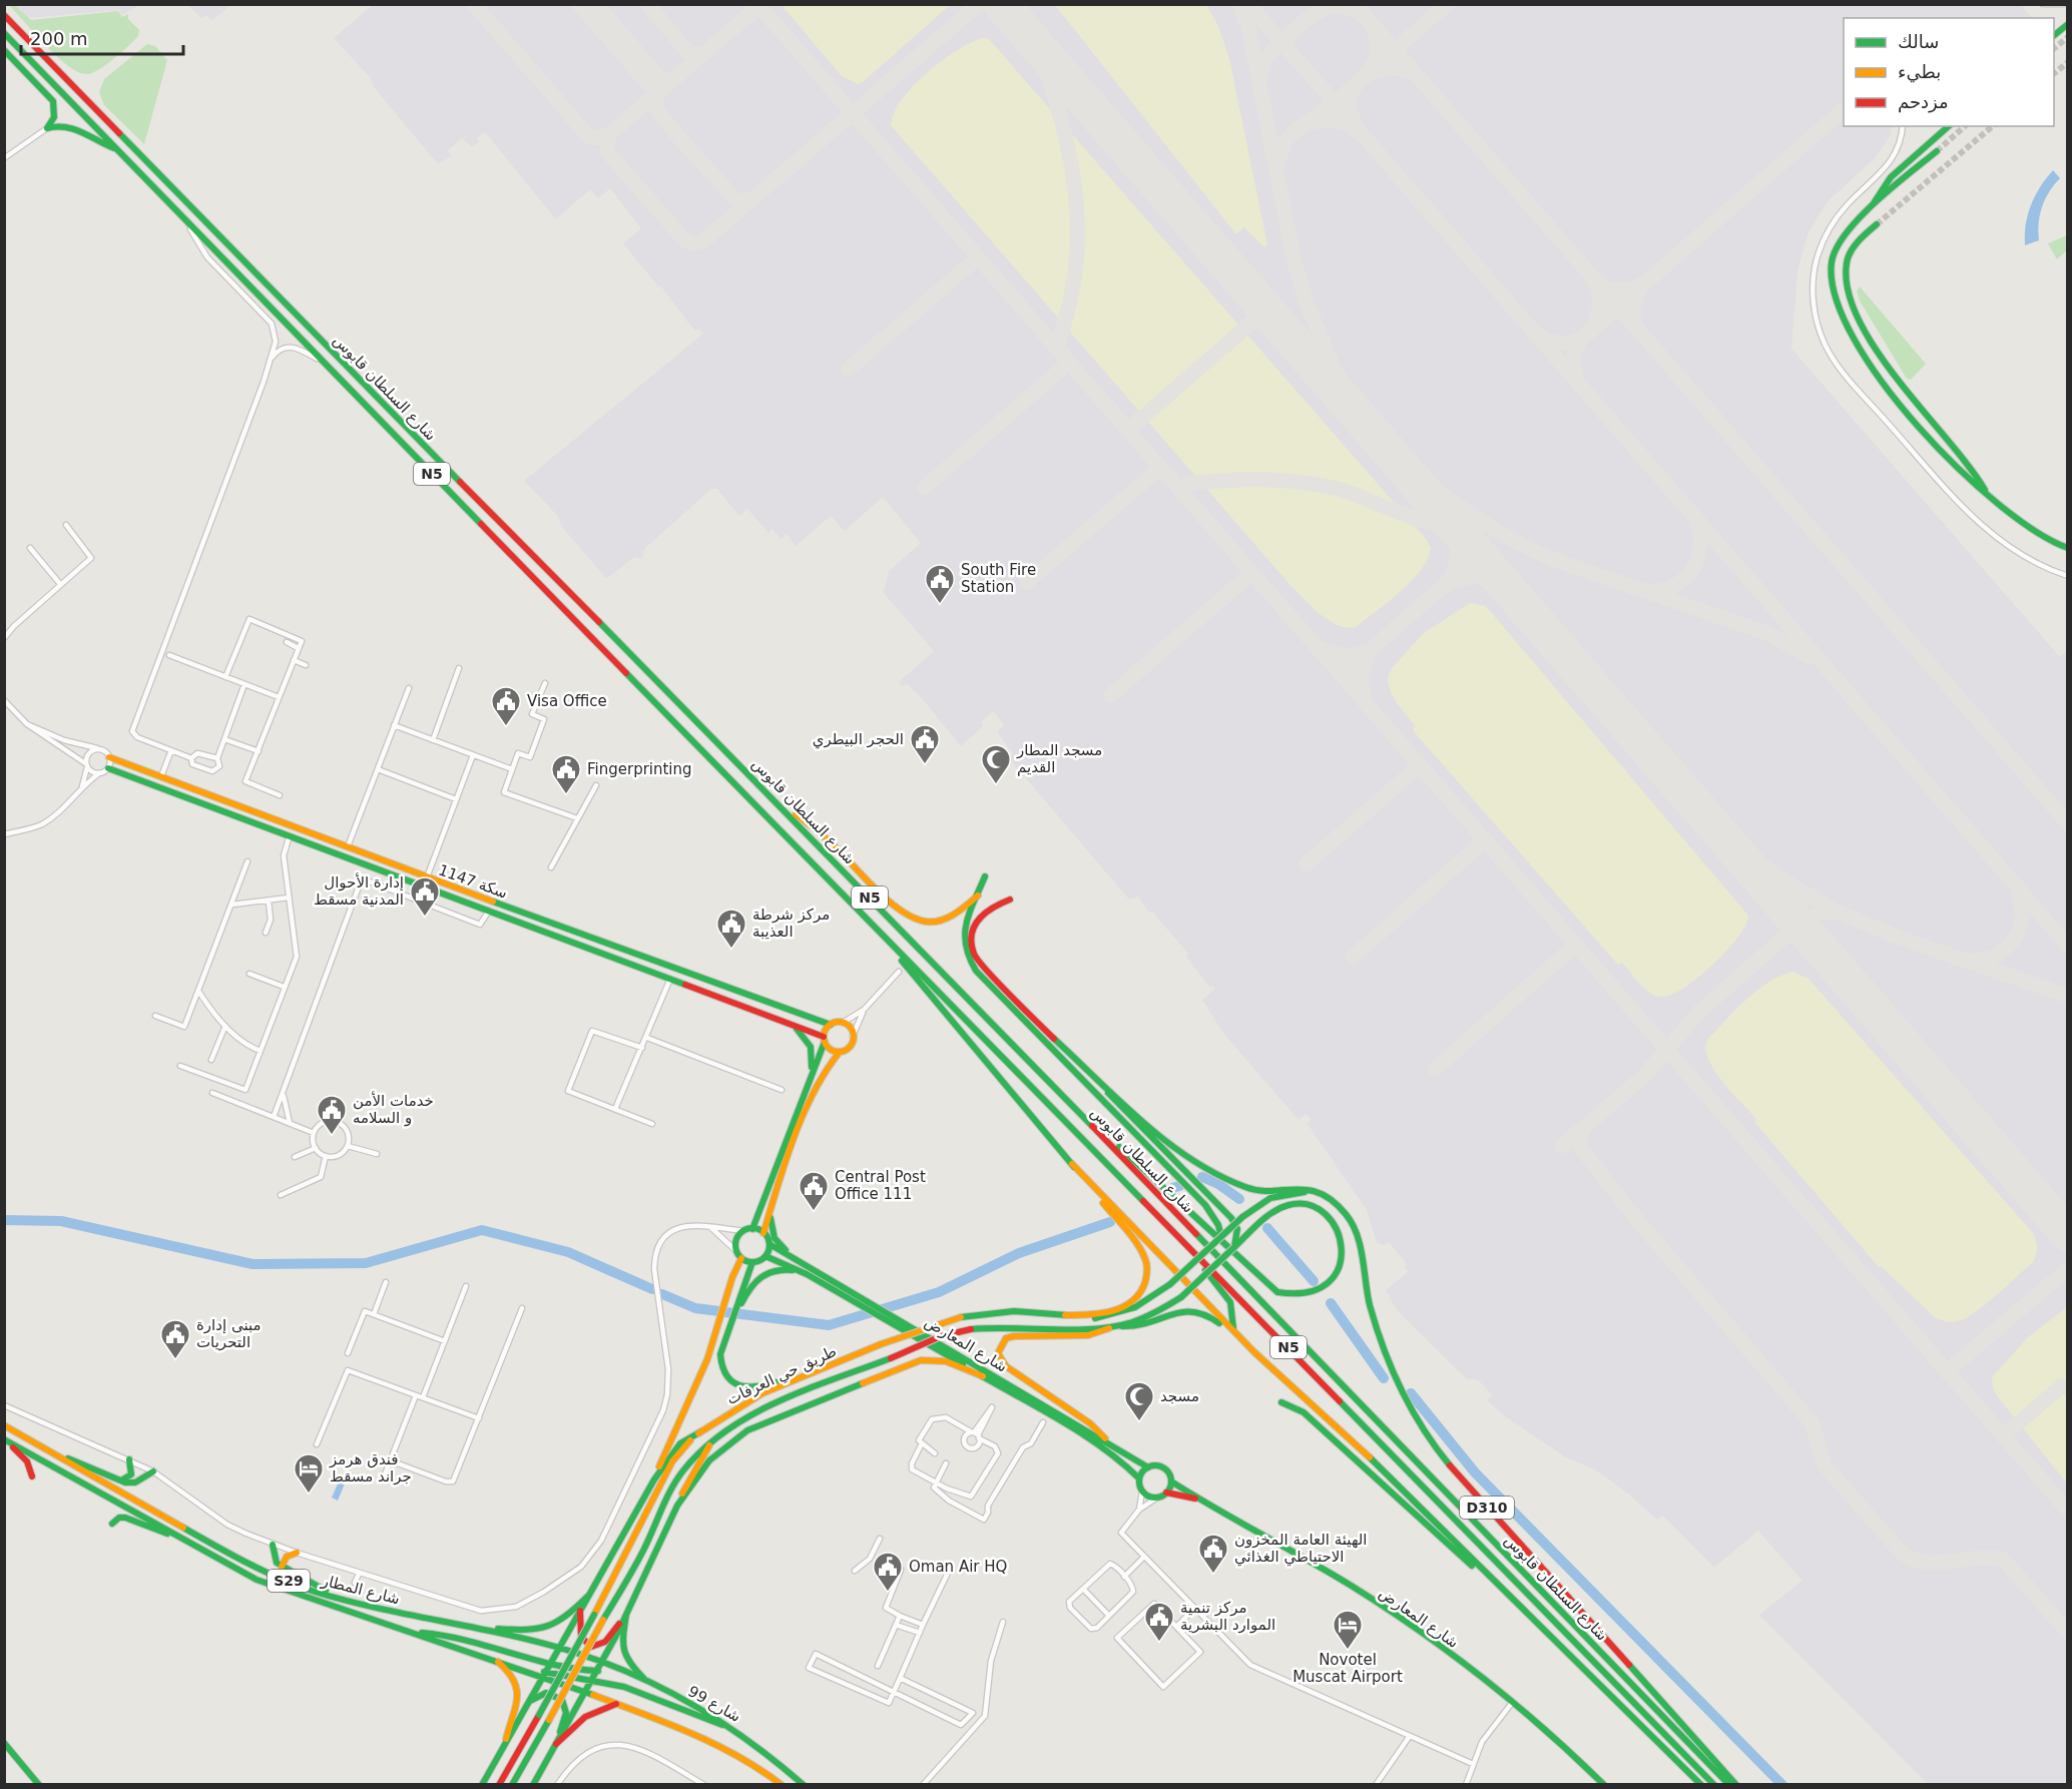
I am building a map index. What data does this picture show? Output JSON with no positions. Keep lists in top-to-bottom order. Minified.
{"streets":{"main road":["شارع السلطان قابوس","N5","سكة 1147","شارع المعارض","طريق حي العرفات","D310","S29","شارع المطار","99 شارع"]},"crossings":[["شارع السلطان قابوس","طريق حي العرفات"],["طريق حي العرفات","D310"],["S29","شارع المطار"],["شارع المطار","99 شارع"]],"places":{"public building":["South Fire Station","Visa Office","الحجر البيطري","Fingerprinting","إدارة الأحوال المدنية مسقط","مركز شرطة العذيبة","خدمات الأمن و السلامه","Central Post Office 111","مبنى إدارة التحريات","الهيئة العامة المخزون الاحتياطي الغذائي","Oman Air HQ","مركز تنمية الموارد البشرية"],"mosque":["مسجد المطار القديم","مسجد"],"hotel":["فندق هرمز جراند مسقط","Novotel Muscat Airport"]},"legend":["سالك","بطيء","مزدحم"],"scale_bar":"200 m"}
